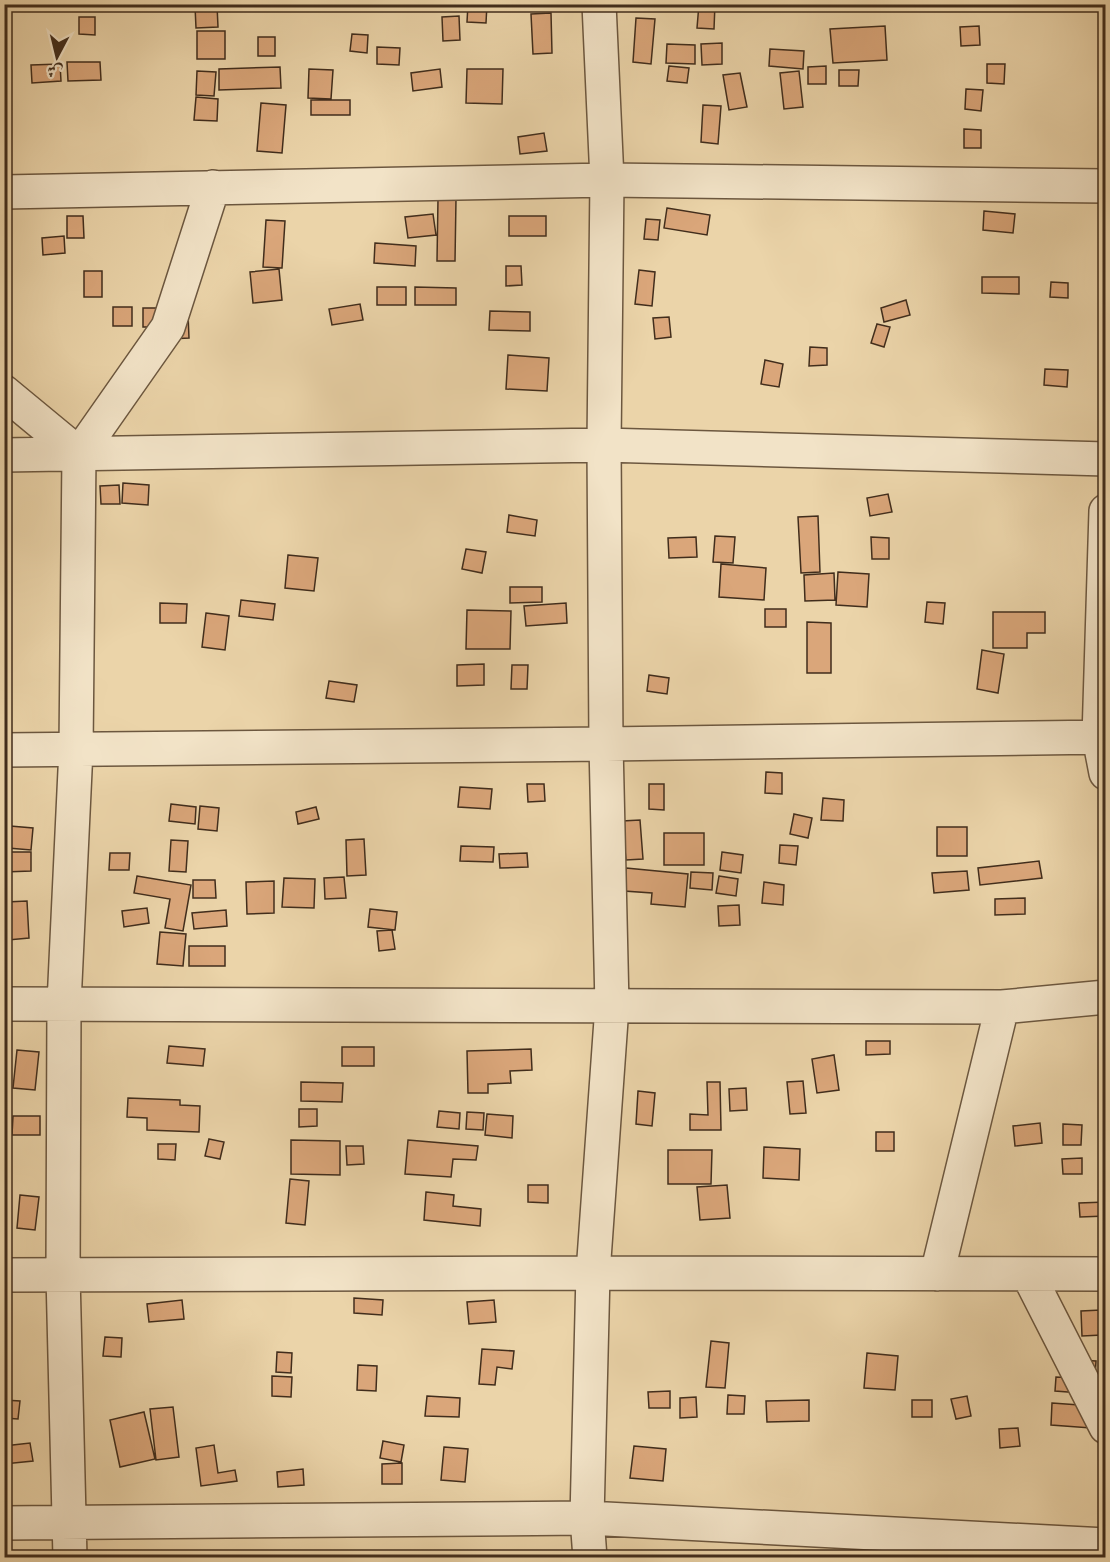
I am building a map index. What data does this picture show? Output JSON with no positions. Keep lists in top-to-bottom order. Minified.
{"north":"bottom"}
